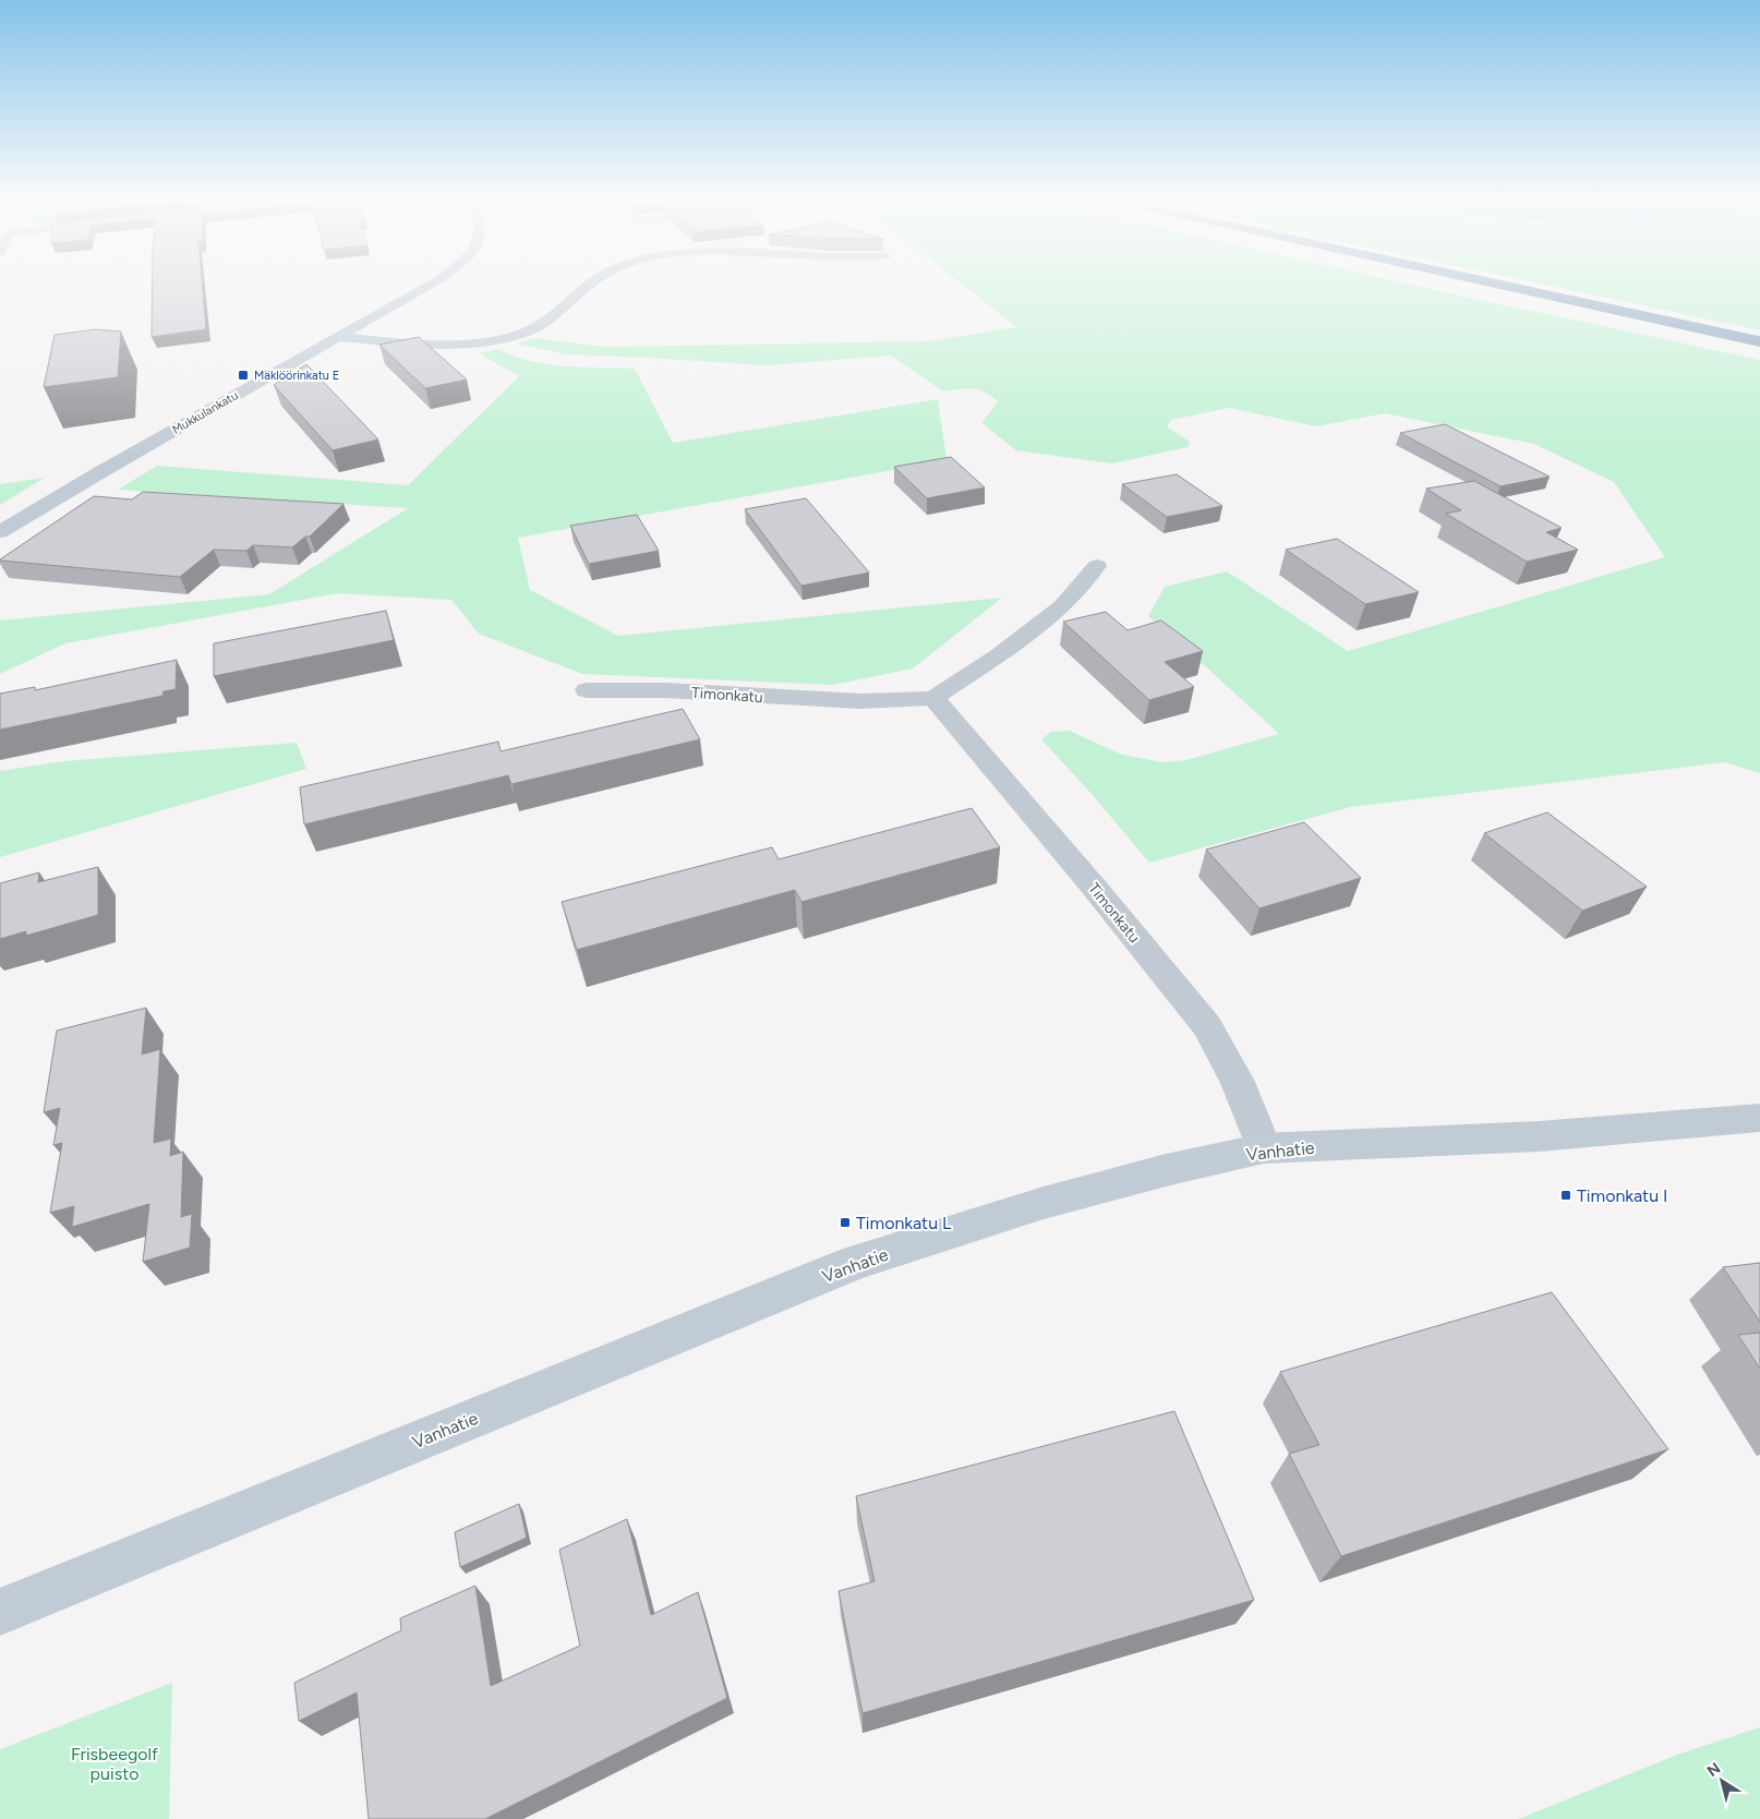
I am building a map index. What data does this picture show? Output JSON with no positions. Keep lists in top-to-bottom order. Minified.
{"streets":{"street":["Mukkulankatu","Timonkatu","Vanhatie"]},"crossings":[["Timonkatu","Vanhatie"]],"parks":["Frisbeegolf puisto"],"places":{"transit":["Mäklöörinkatu E","Timonkatu I","Timonkatu L"]},"north":"top left"}
